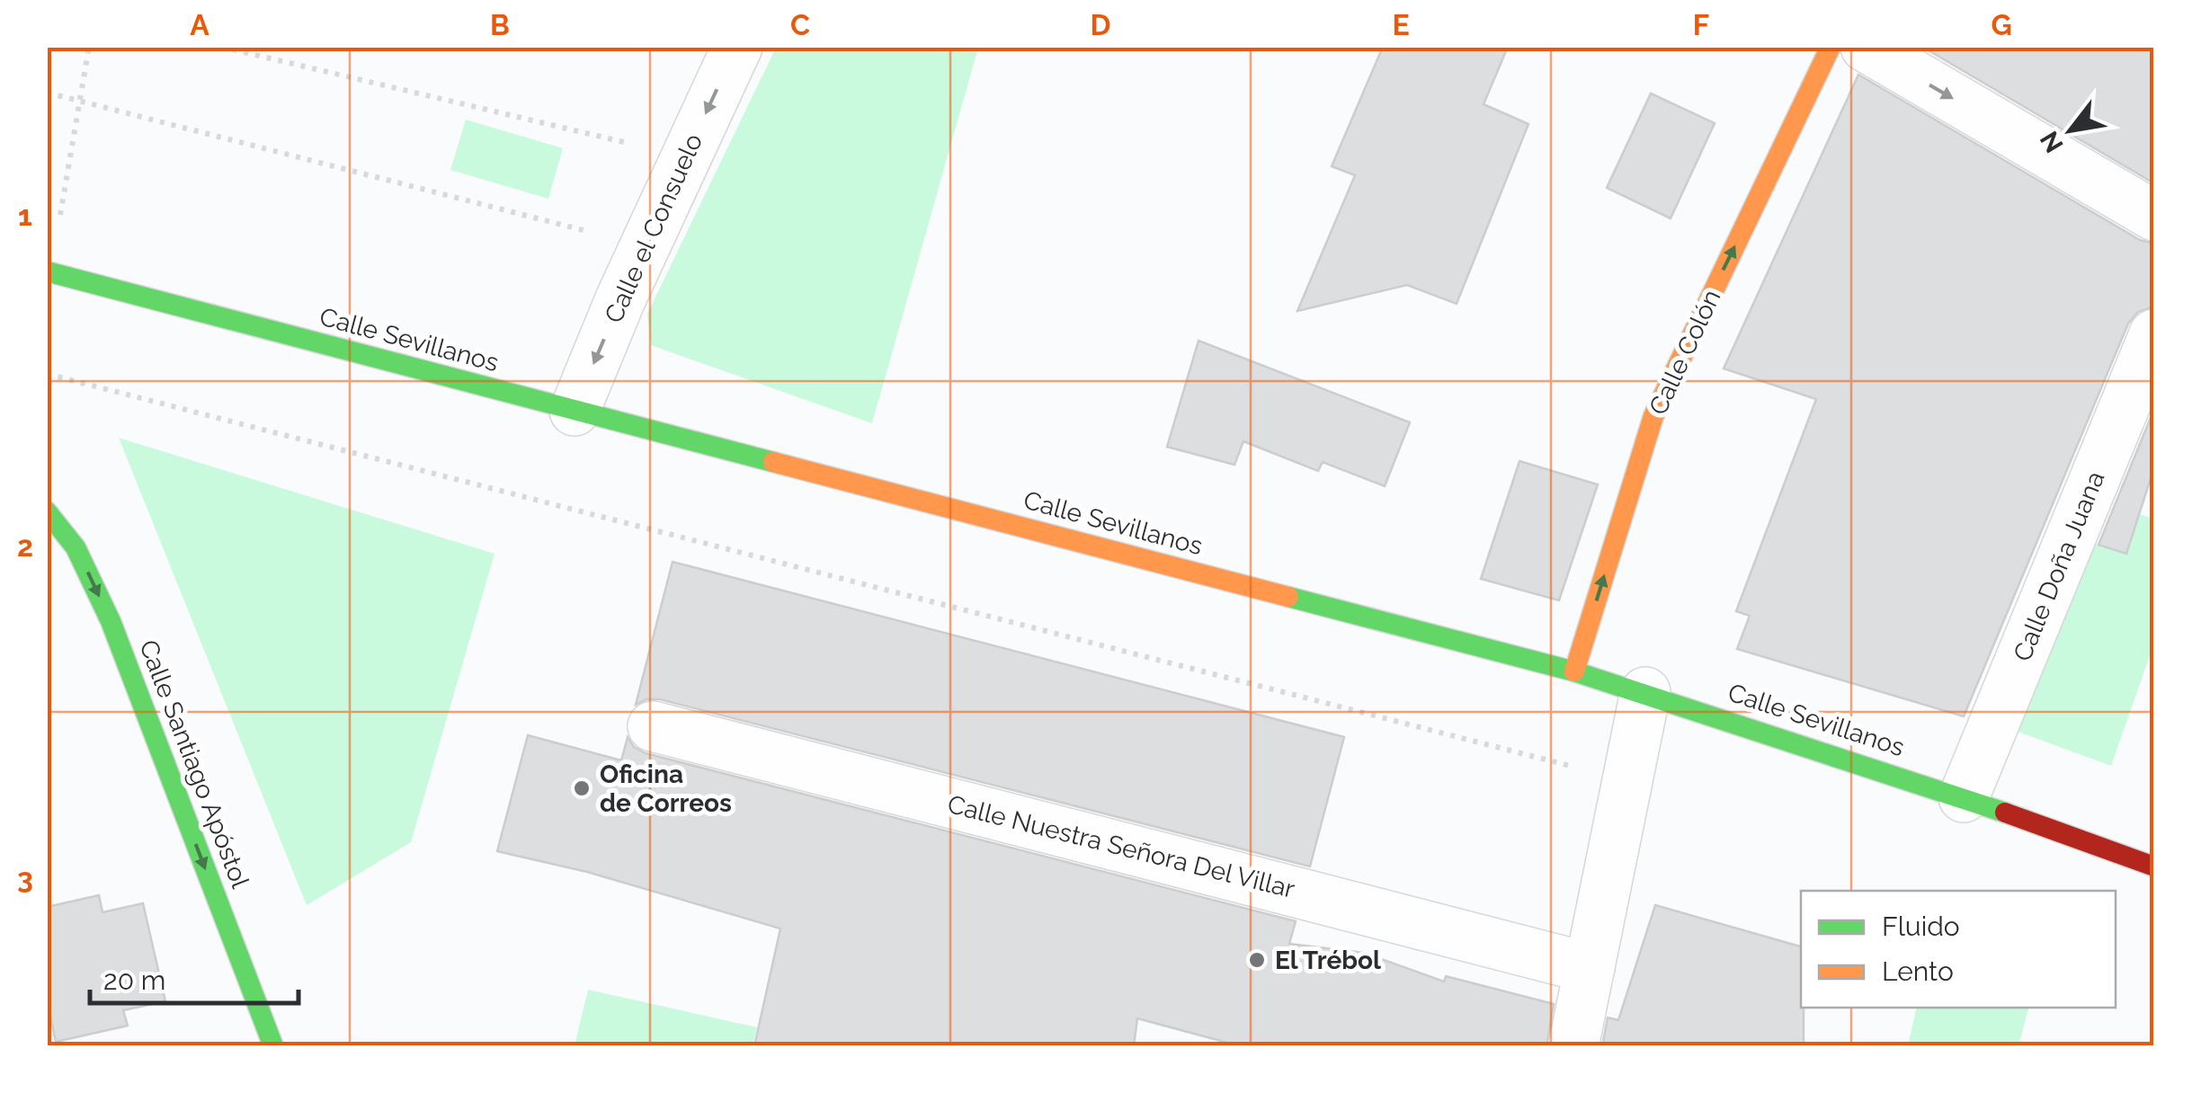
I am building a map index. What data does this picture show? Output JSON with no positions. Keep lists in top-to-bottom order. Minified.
{"streets":{"main road":["Calle Sevillanos","Calle Colón","Calle Santiago Apóstol"],"street":["Calle el Consuelo","Calle Doña Juana","Calle Nuestra Señora Del Villar"]},"crossings":[["Calle el Consuelo","Calle Sevillanos"],["Calle Sevillanos","Calle Colón"],["Calle Sevillanos","Calle Doña Juana"]],"one_way":["Calle el Consuelo","Calle Colón","Calle Santiago Apóstol"],"places":["Oficina de Correos","El Trébol"],"legend":["Fluido","Lento"],"scale_bar":"20 m","north":"bottom left","grid":{"columns":["A","B","C","D","E","F","G"],"rows":["1","2","3"]}}
